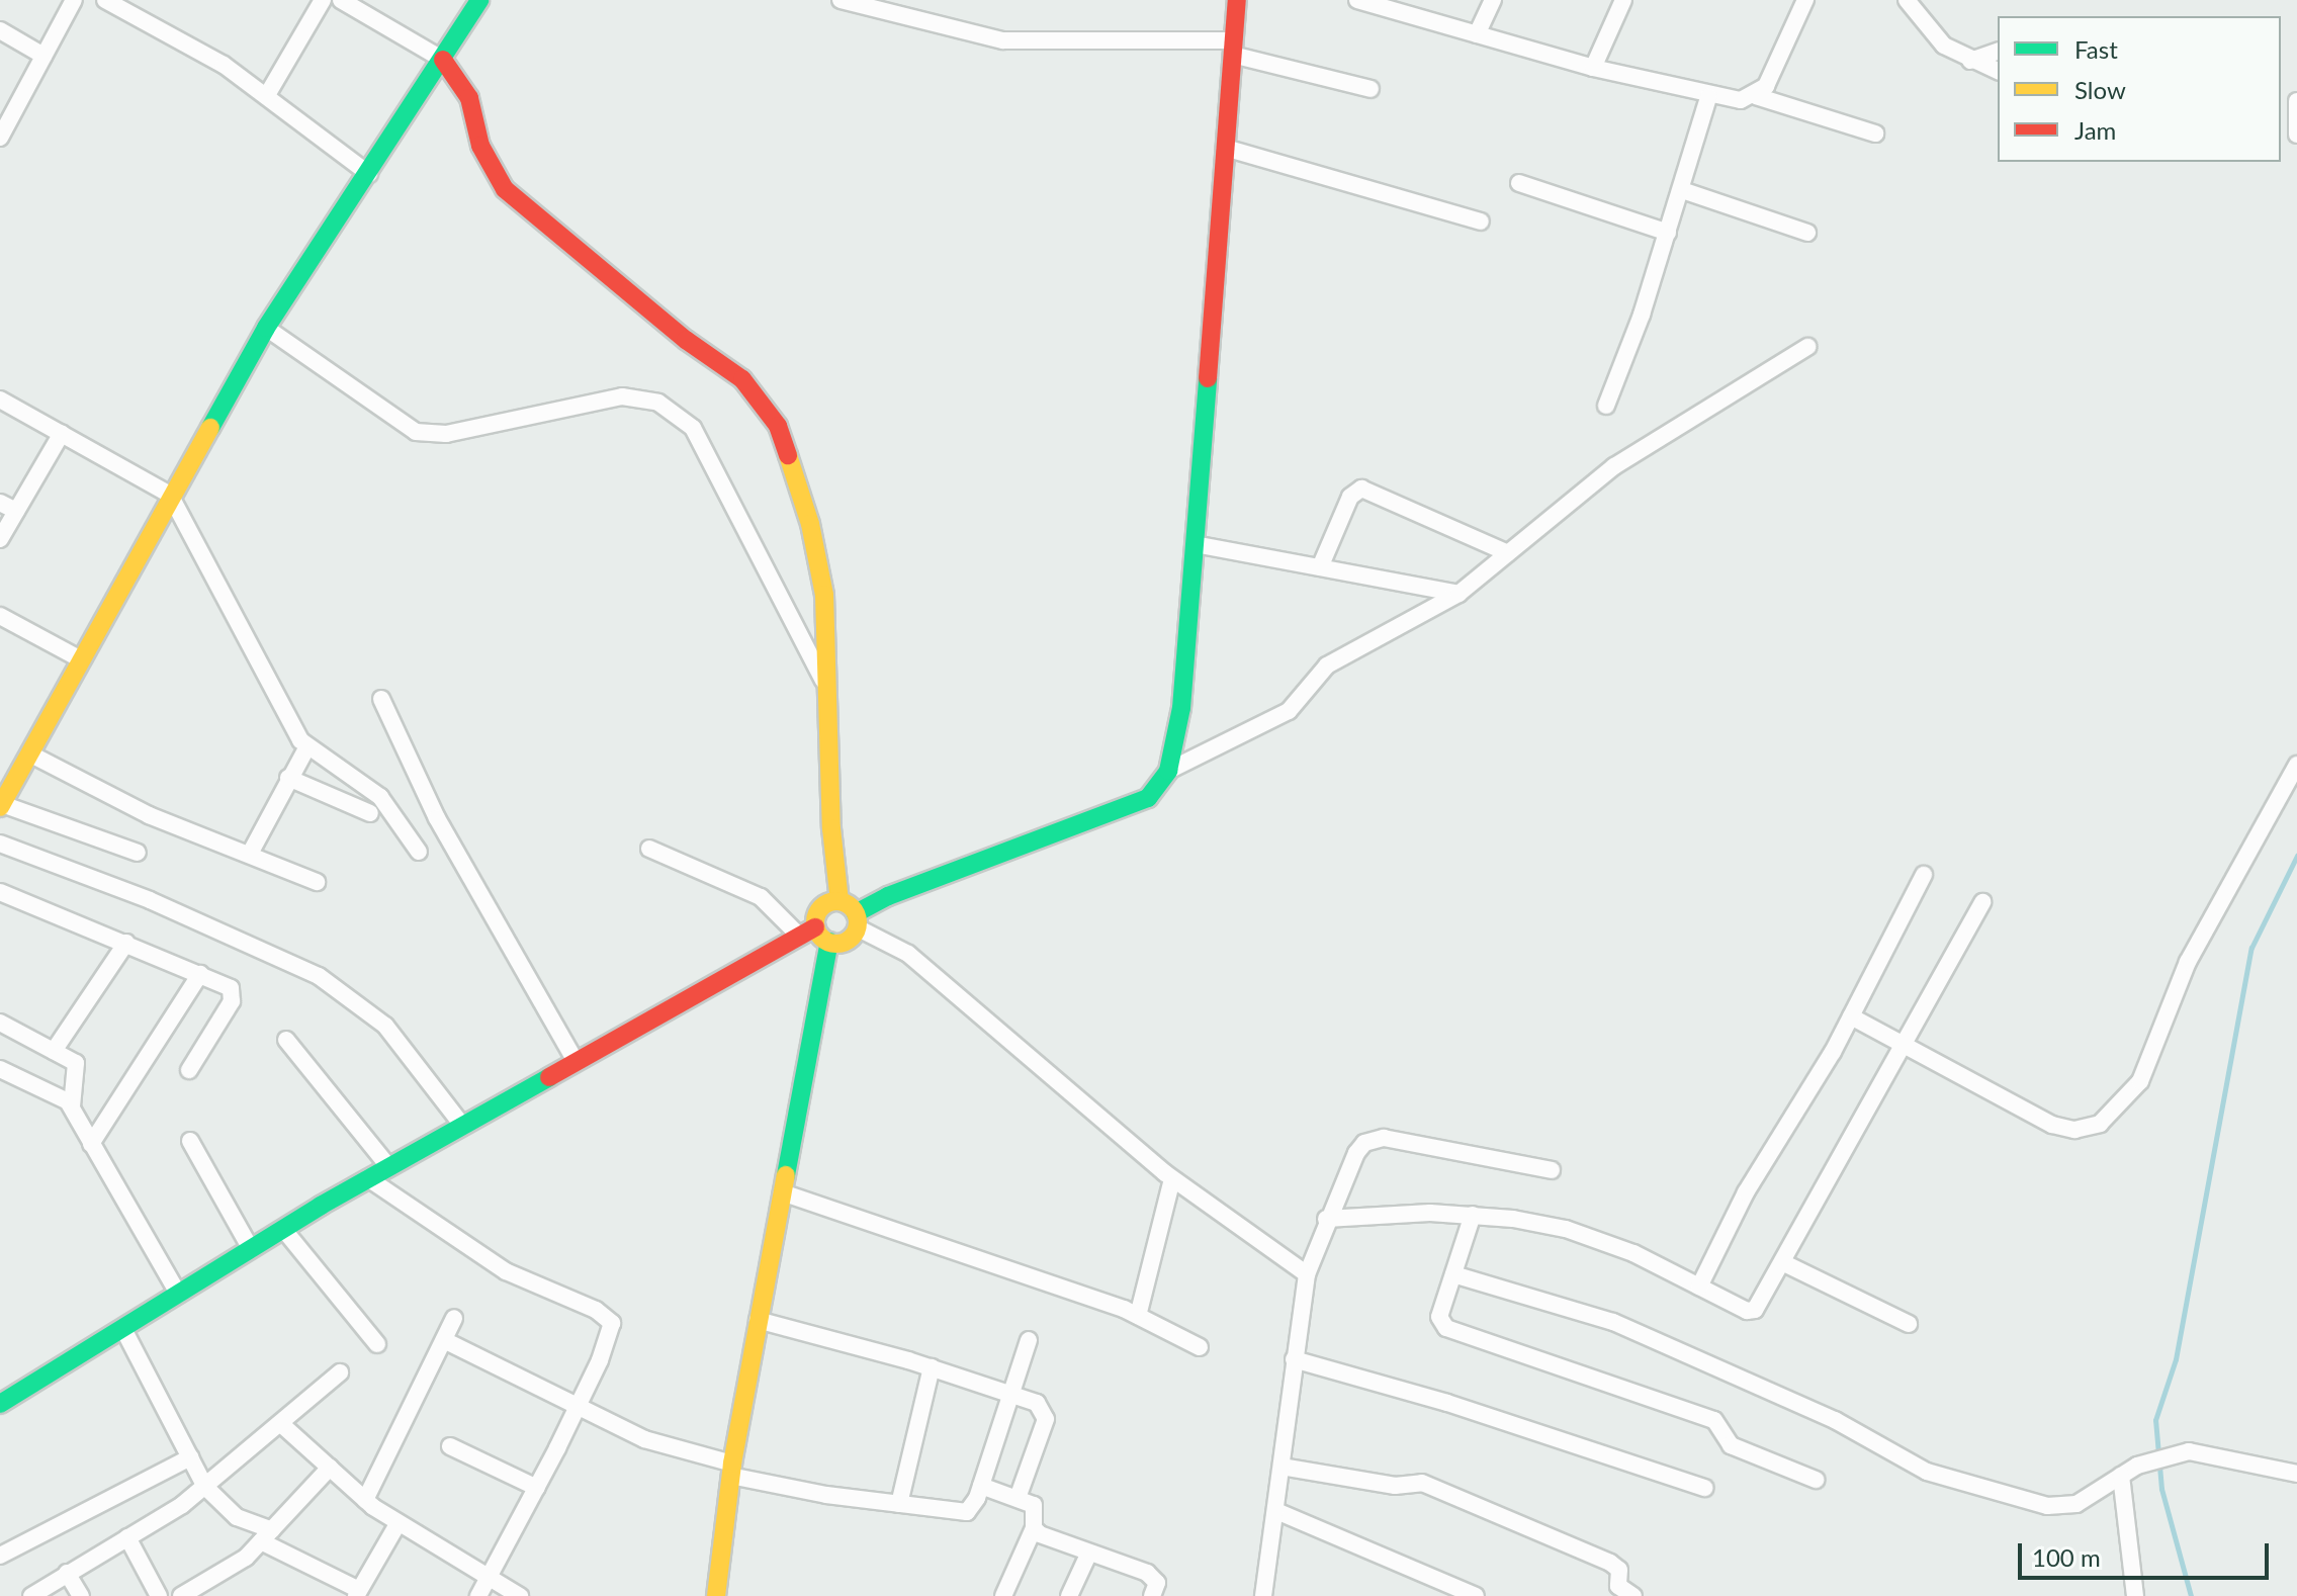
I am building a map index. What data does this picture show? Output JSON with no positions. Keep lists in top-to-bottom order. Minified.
{"legend":["Fast","Slow","Jam"],"scale_bar":"100 m"}
